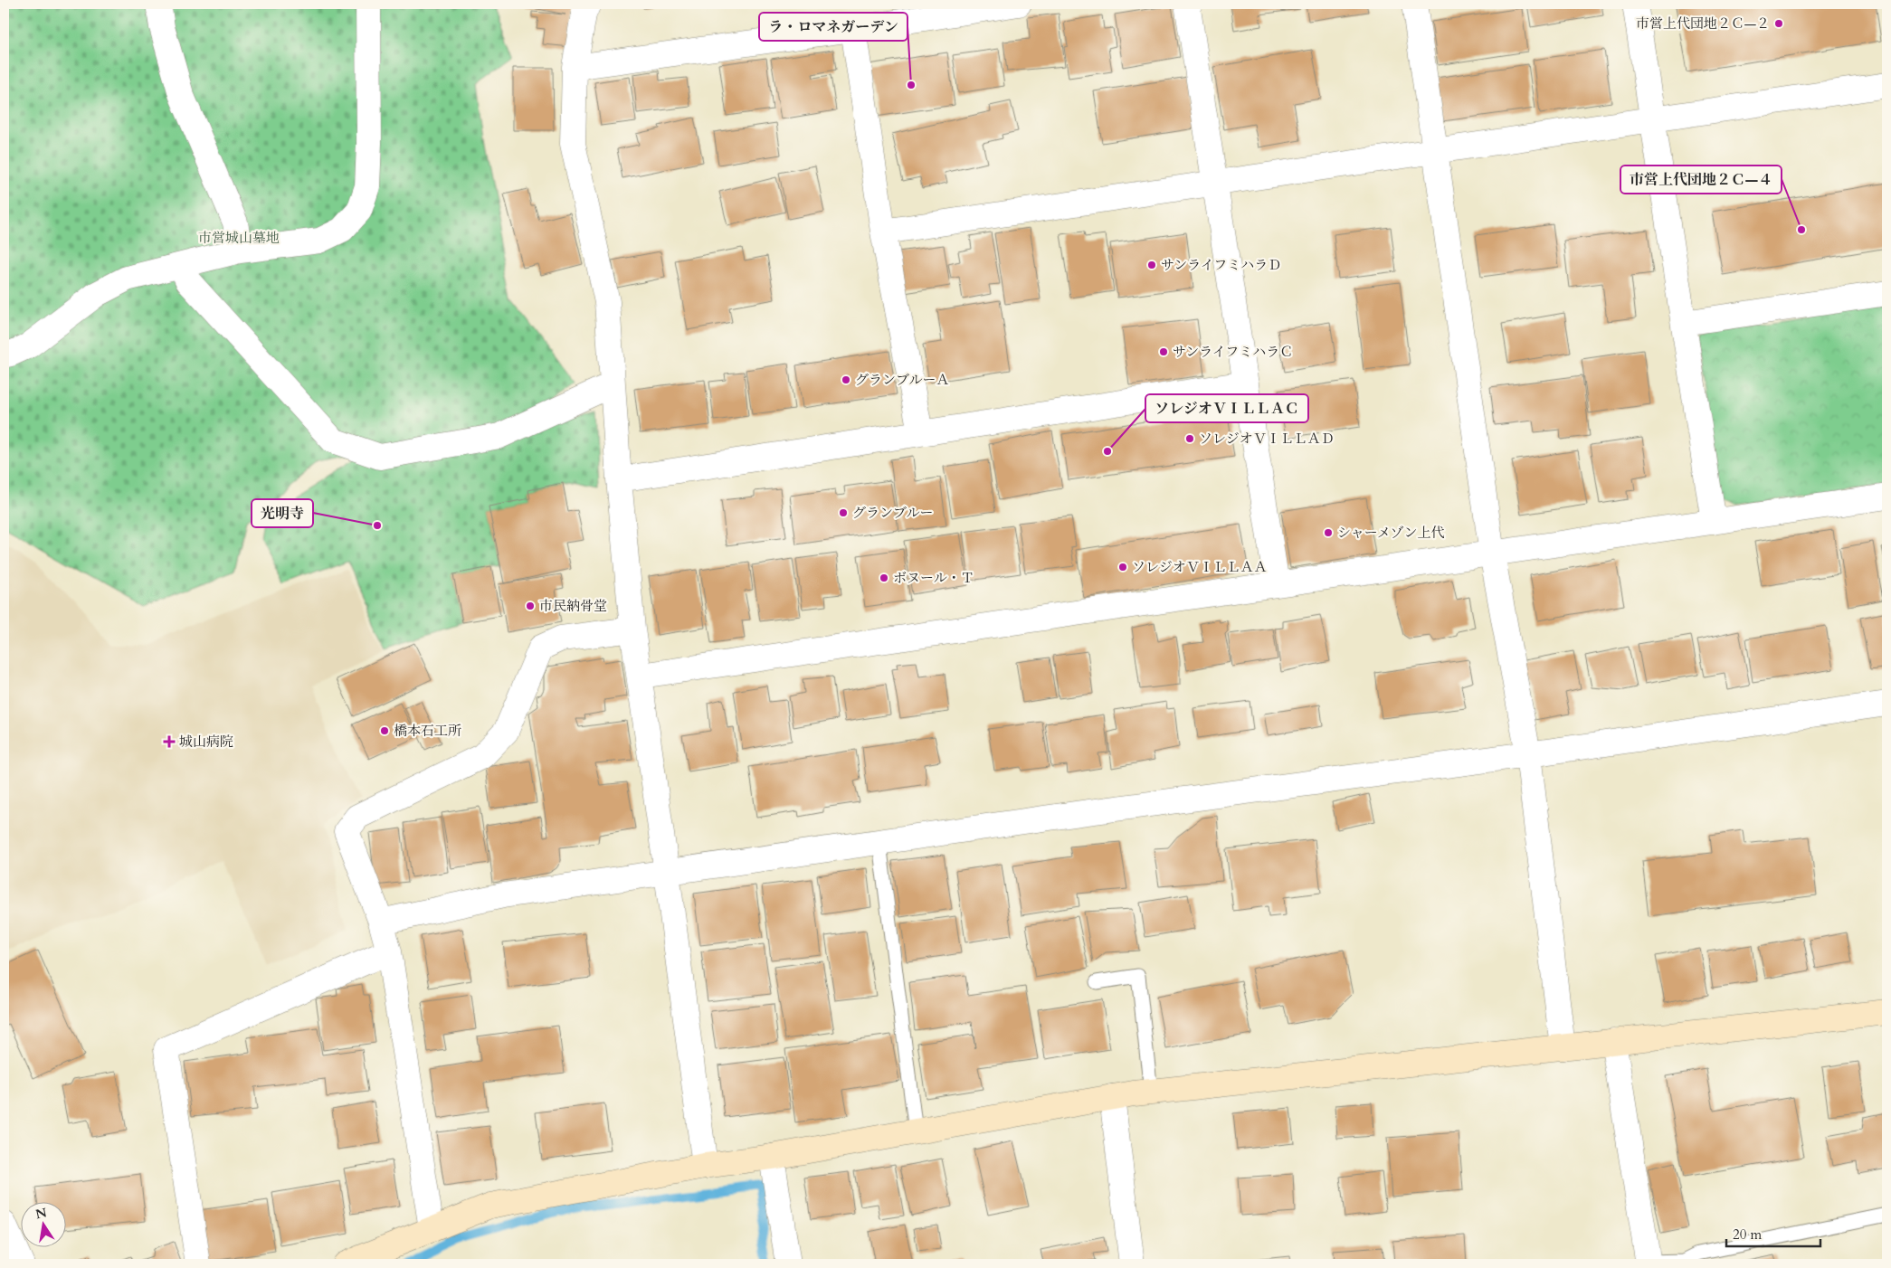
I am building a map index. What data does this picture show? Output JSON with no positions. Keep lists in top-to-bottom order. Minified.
{"parks":["市営城山墓地"],"places":{"other":["市営上代団地２Ｃ―２","ラ・ロマネガーデン","市営上代団地２Ｃ―４","サンライフミハラＤ","サンライフミハラＣ","グランブルーＡ","ソレジオＶＩＬＬＡＤ","ソレジオＶＩＬＬＡＣ","グランブルー","光明寺","シャーメゾン上代","ソレジオＶＩＬＬＡＡ","ボヌール・Ｔ","市民納骨堂","橋本石工所"],"health":["城山病院"]},"scale_bar":"20 m","north":"top"}
